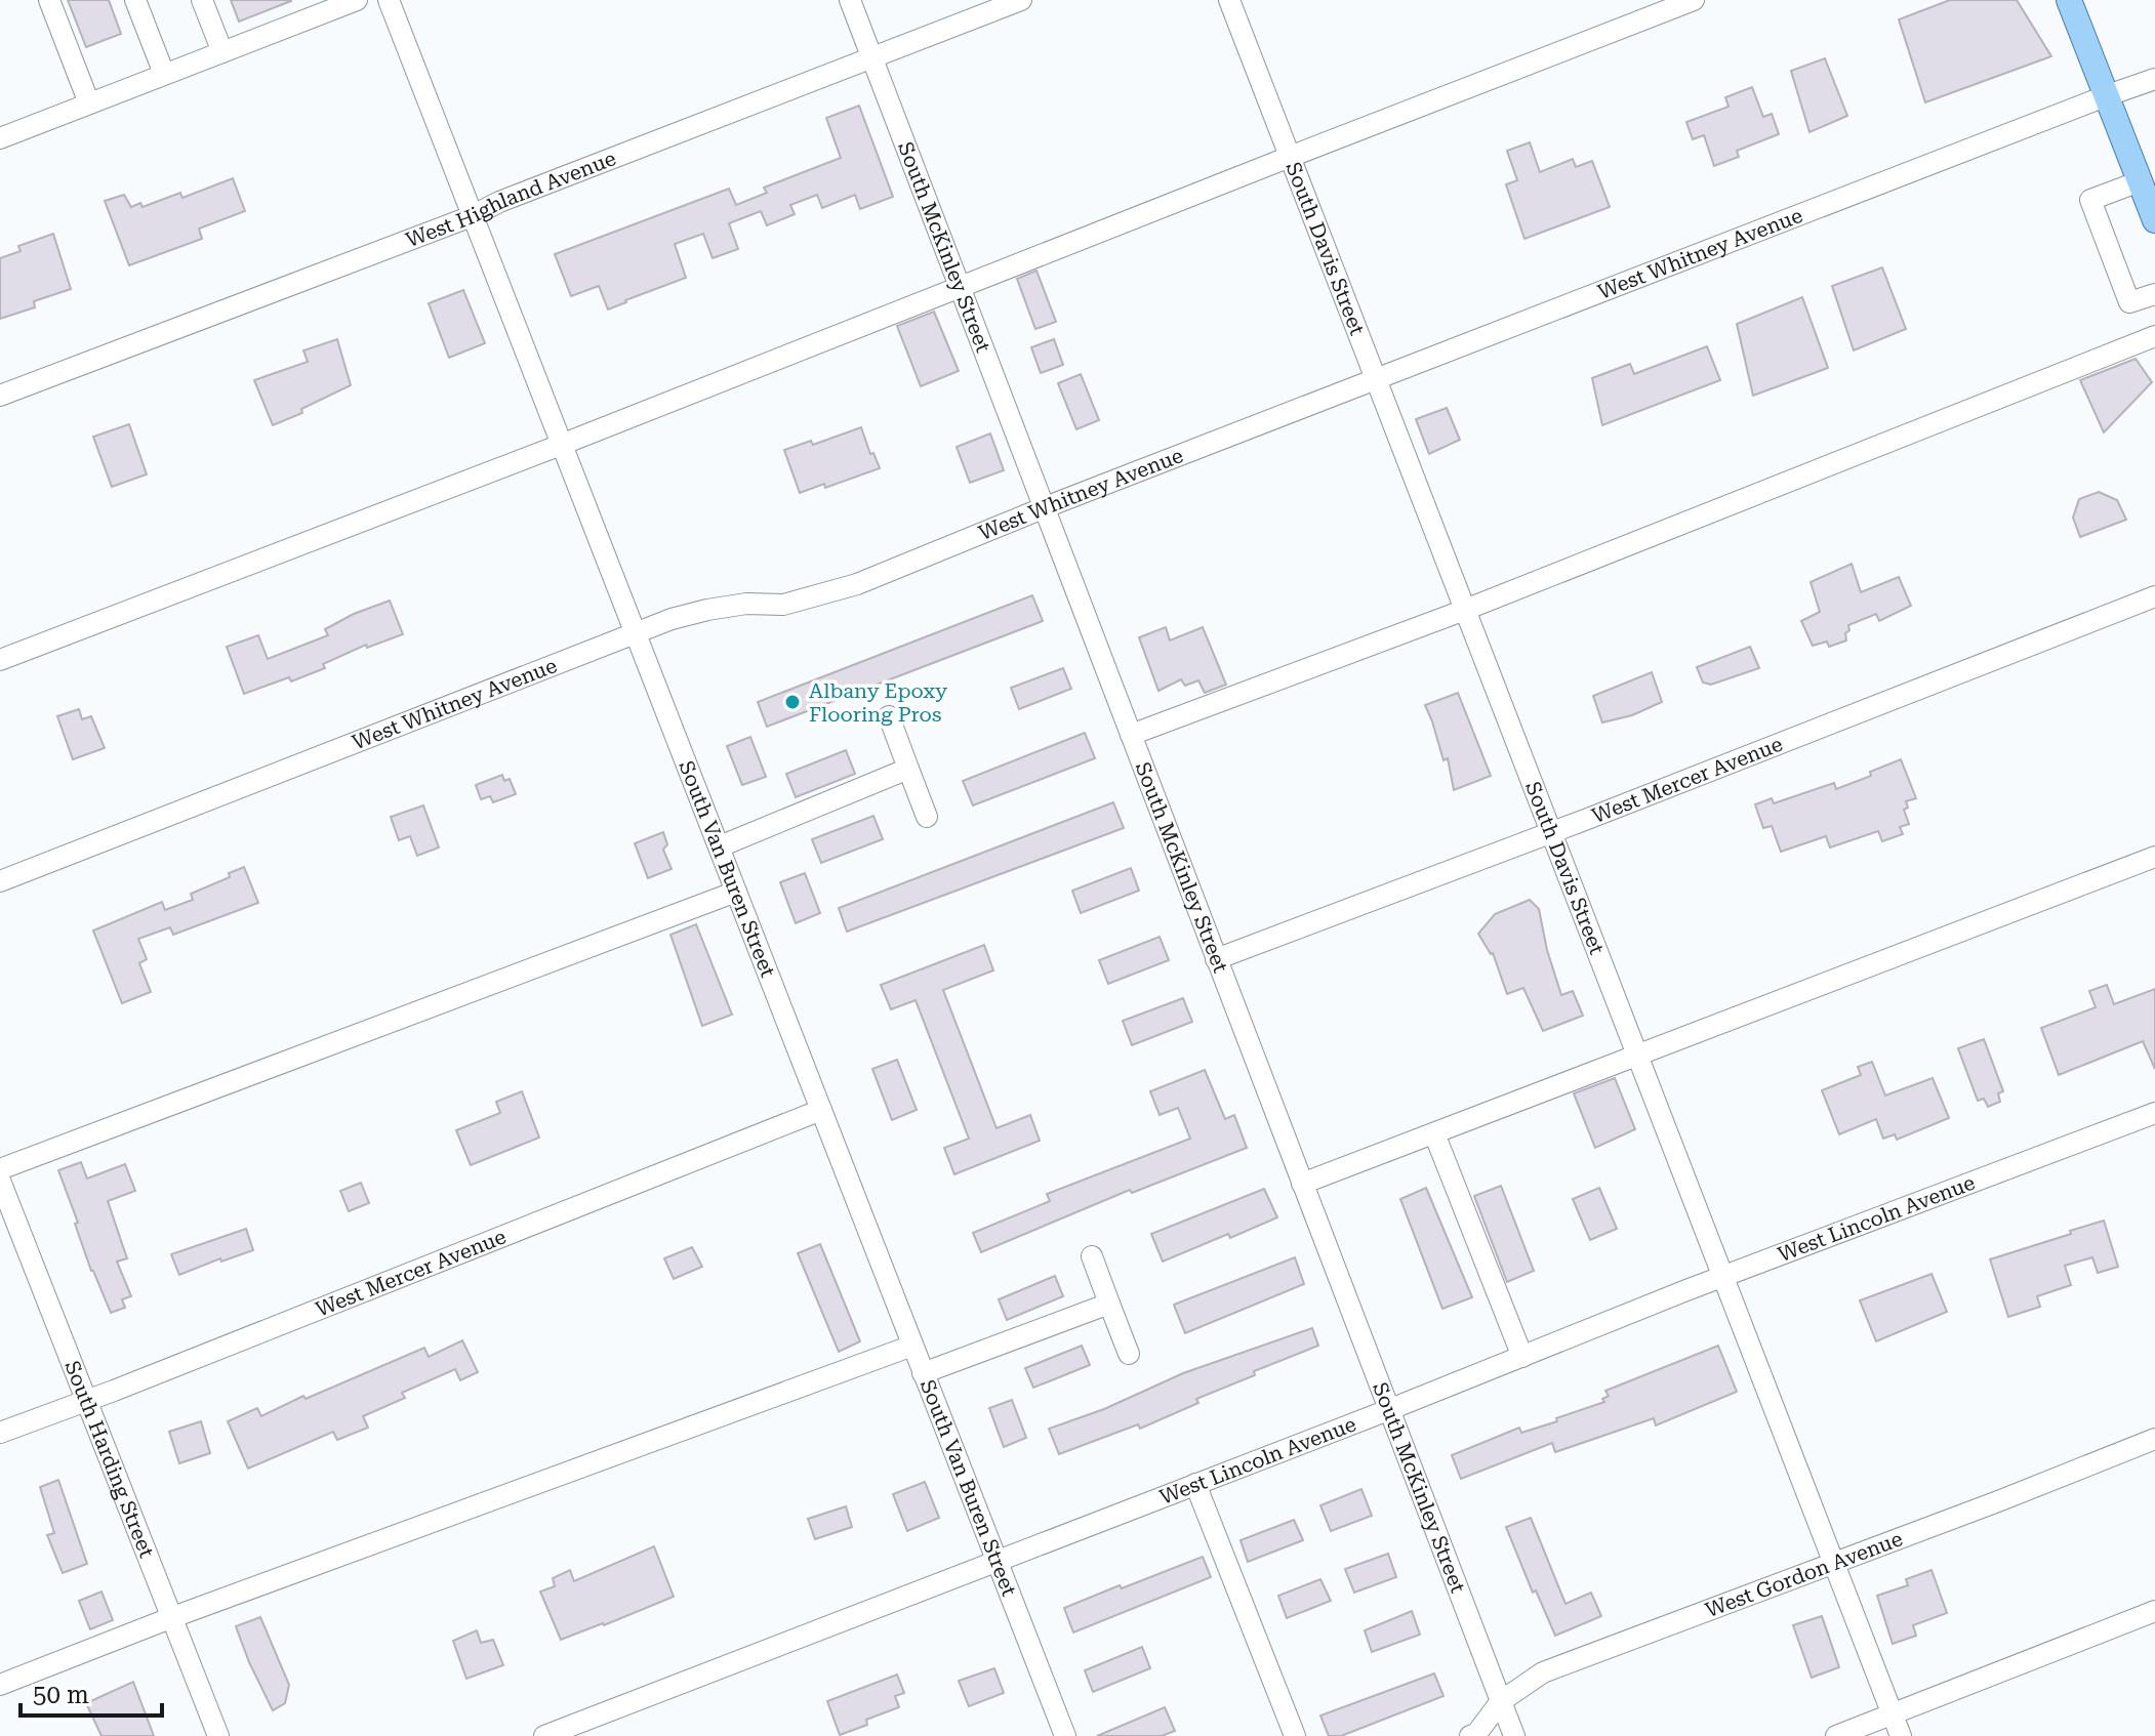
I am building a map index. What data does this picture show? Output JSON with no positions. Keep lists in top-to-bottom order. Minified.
{"streets":{"street":["West Highland Avenue","South McKinley Street","South Davis Street","West Whitney Avenue","West Mercer Avenue","South Van Buren Street","West Lincoln Avenue","South Harding Street","West Gordon Avenue"]},"crossings":[["West Highland Avenue","South McKinley Street"],["West Highland Avenue","South Van Buren Street"],["South McKinley Street","West Whitney Avenue"],["South McKinley Street","West Mercer Avenue"],["South McKinley Street","West Lincoln Avenue"],["South McKinley Street","West Gordon Avenue"],["South Davis Street","West Whitney Avenue"],["South Davis Street","West Mercer Avenue"],["South Davis Street","West Lincoln Avenue"],["South Davis Street","West Gordon Avenue"],["West Whitney Avenue","South Van Buren Street"],["West Mercer Avenue","South Van Buren Street"],["West Mercer Avenue","South Harding Street"],["South Van Buren Street","West Lincoln Avenue"]],"places":["Albany Epoxy Flooring Pros"],"scale_bar":"50 m"}
